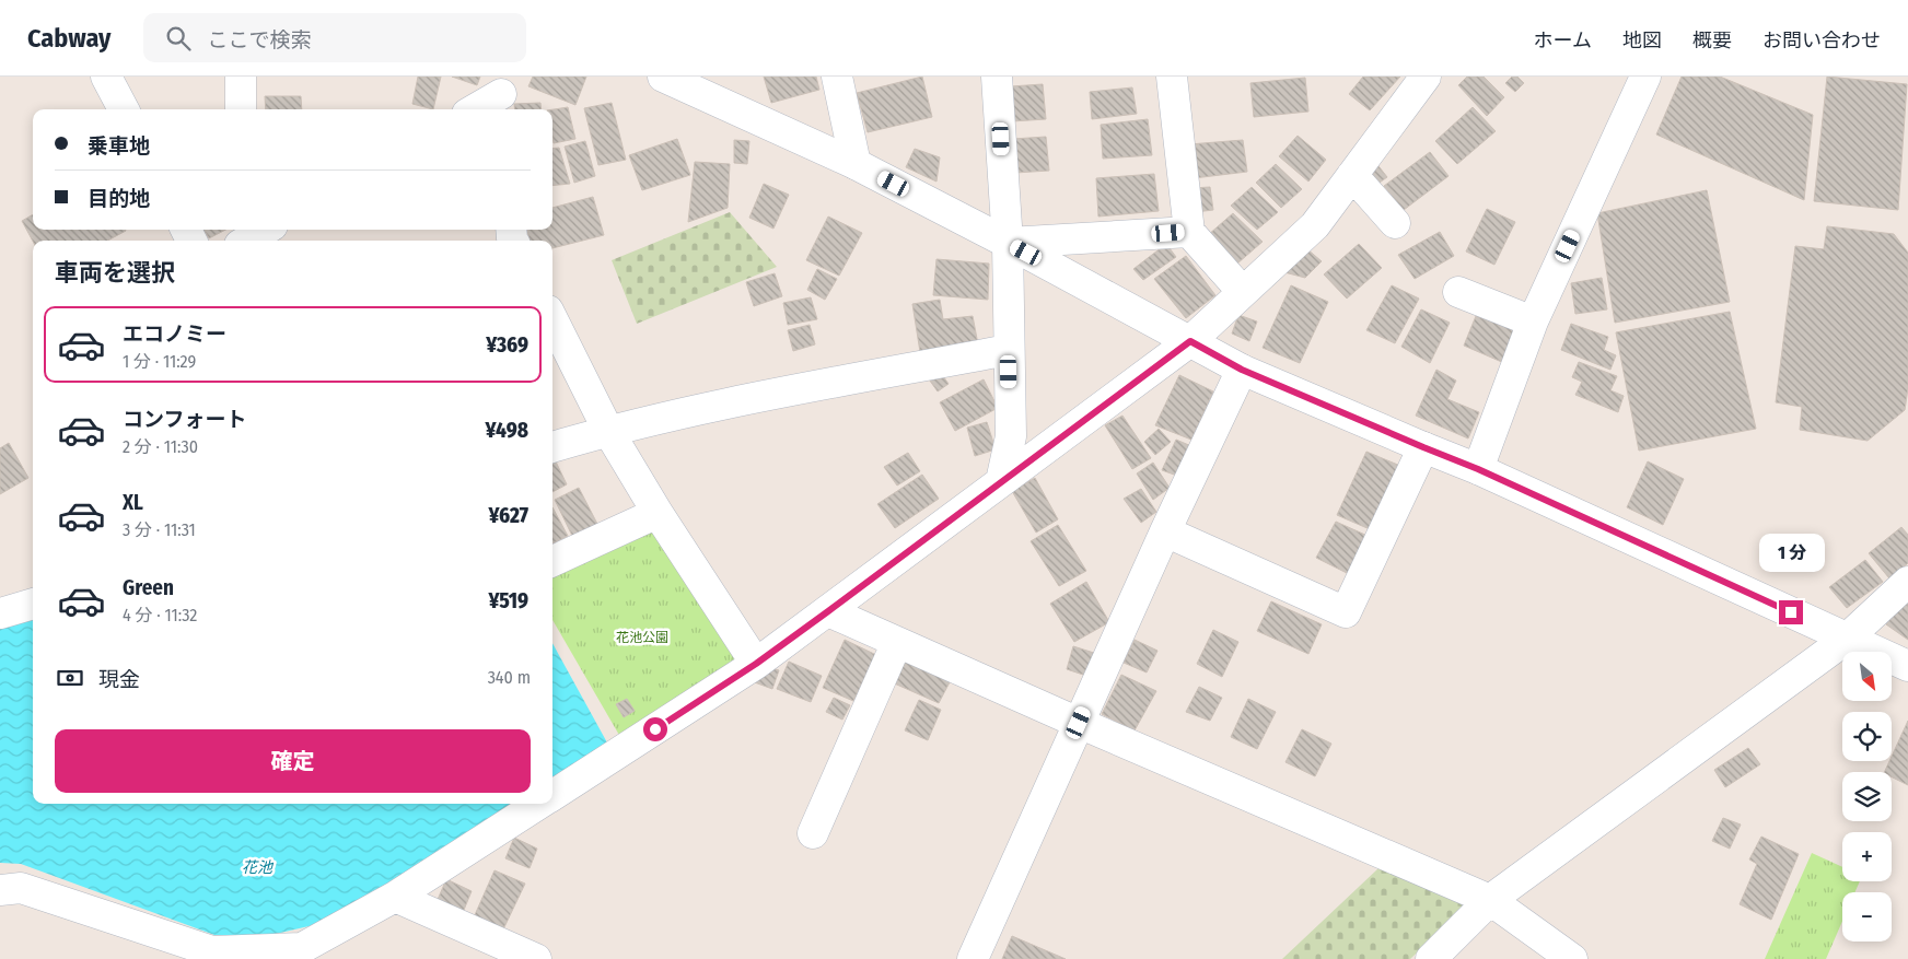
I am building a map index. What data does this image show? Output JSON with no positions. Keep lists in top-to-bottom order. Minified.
{"water":["花池"],"parks":["花池公園"],"north":"bottom right","page":{"header":"Cabway","search":"ここで検索","nav":["ホーム","地図","概要","お問い合わせ"],"banner":["乗車地","目的地"],"heading":"車両を選択","list":[{"name":"エコノミー","note":"1 分 · 11:29","value":"¥369"},{"name":"コンフォート","note":"2 分 · 11:30","value":"¥498"},{"name":"XL","note":"3 分 · 11:31","value":"¥627"},{"name":"Green","note":"4 分 · 11:32","value":"¥519"}],"bubble":"1 分","pay":["現金","340 m"],"map_buttons":["+","−"],"buttons":"確定"}}
